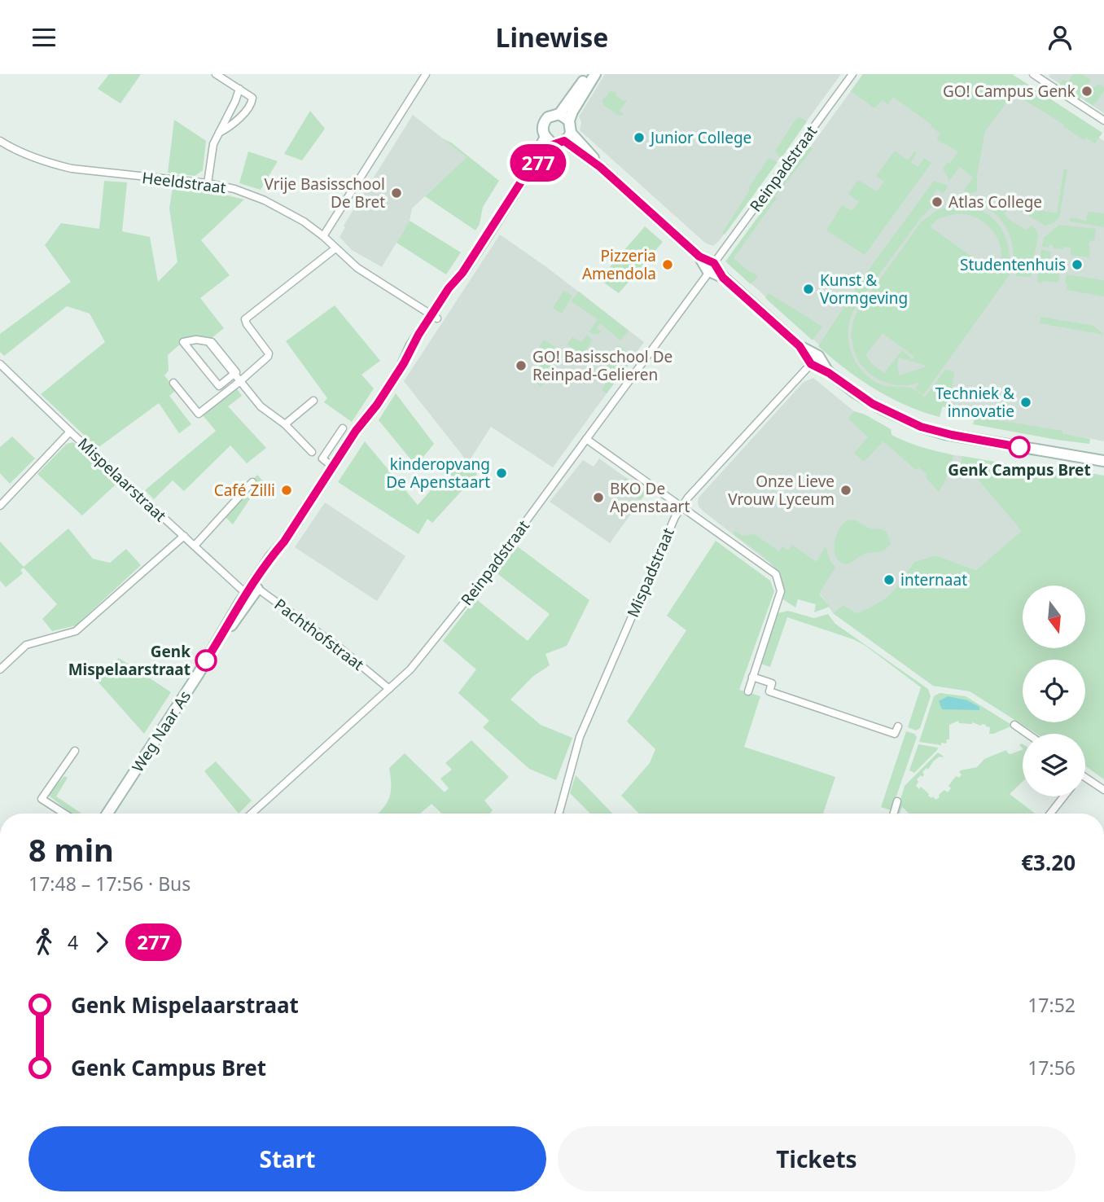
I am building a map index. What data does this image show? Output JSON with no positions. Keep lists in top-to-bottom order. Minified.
{"streets":{"main road":["Weg Naar As"],"street":["Reinpadstraat","Heeldstraat","Mispelaarstraat","Mispadstraat","Pachthofstraat"]},"crossings":[["Reinpadstraat","Pachthofstraat"],["Heeldstraat","Weg Naar As"],["Mispelaarstraat","Pachthofstraat"],["Mispelaarstraat","Weg Naar As"],["Pachthofstraat","Weg Naar As"]],"places":["GO! Campus Genk","Junior College","Vrije Basisschool De Bret","Atlas College","Pizzeria Amendola","Studentenhuis","Kunst & Vormgeving","GO! Basisschool De Reinpad-Gelieren","Techniek & innovatie","Genk Campus Bret","kinderopvang De Apenstaart","Café Zilli","Onze Lieve Vrouw Lyceum","BKO De Apenstaart","internaat","Genk Mispelaarstraat"],"lines":["bus line 277"],"north":"bottom","page":{"header":"Linewise","on_map":"277","heading":["8 min","17:48 – 17:56 · Bus","€3.20"],"legs":["4","277"],"list":[{"name":"Genk Mispelaarstraat","value":"17:52"},{"name":"Genk Campus Bret","value":"17:56"}],"buttons":["Start","Tickets"]}}
